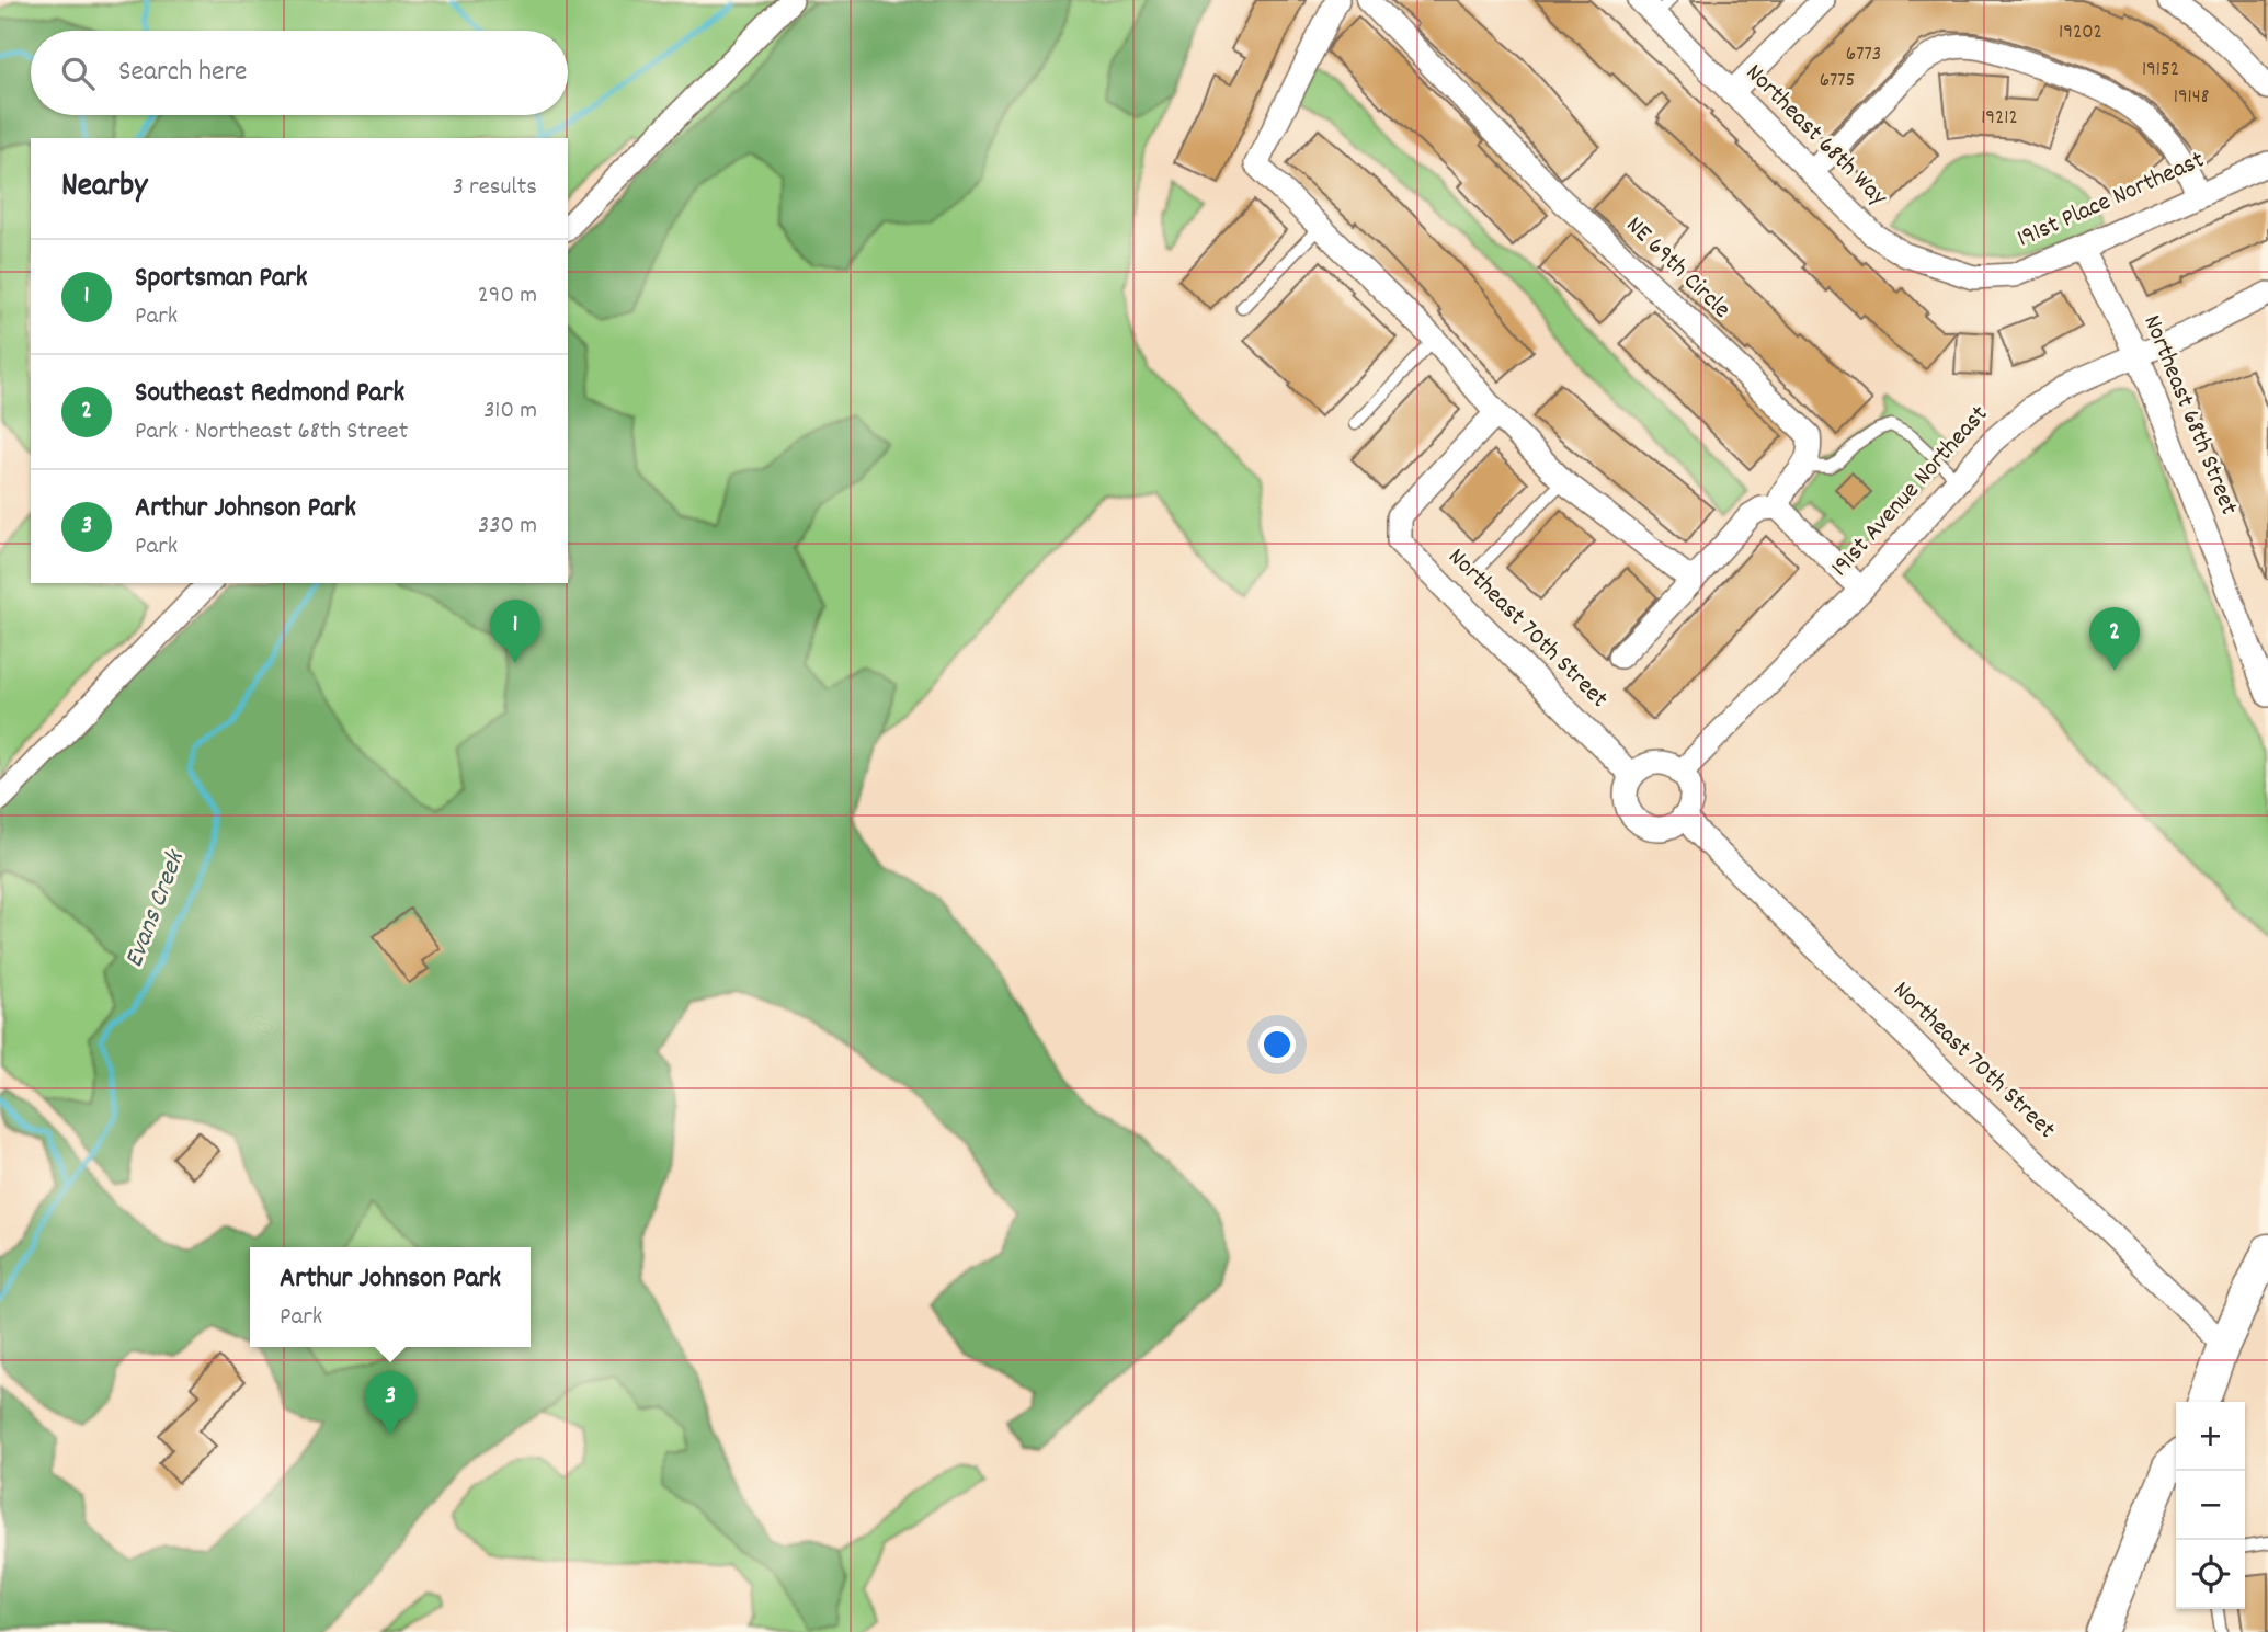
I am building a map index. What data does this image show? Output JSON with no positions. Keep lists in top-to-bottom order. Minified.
{"streets":{"street":["Northeast 68th Way","191st Place Northeast","NE 69th Circle","Northeast 68th Street","191st Avenue Northeast","Northeast 70th Street"]},"crossings":[["Northeast 68th Way","191st Place Northeast"],["191st Place Northeast","Northeast 68th Street"],["Northeast 68th Street","191st Avenue Northeast"],["191st Avenue Northeast","Northeast 70th Street"]],"water":["Evans Creek"],"house_numbers":["19202","6773","19152","6775","19148","19212"],"page":{"search":"Search here","heading":["Nearby","3 results"],"list":[{"mark":"1","name":"Sportsman Park","note":"Park","value":"290 m"},{"mark":"2","name":"Southeast Redmond Park","note":"Park · Northeast 68th Street","value":"310 m"},{"mark":"3","name":"Arthur Johnson Park","note":"Park","value":"330 m"}],"pins":["1","2","3"],"popup":["Arthur Johnson Park","Park"],"map_buttons":["+","−"]}}
